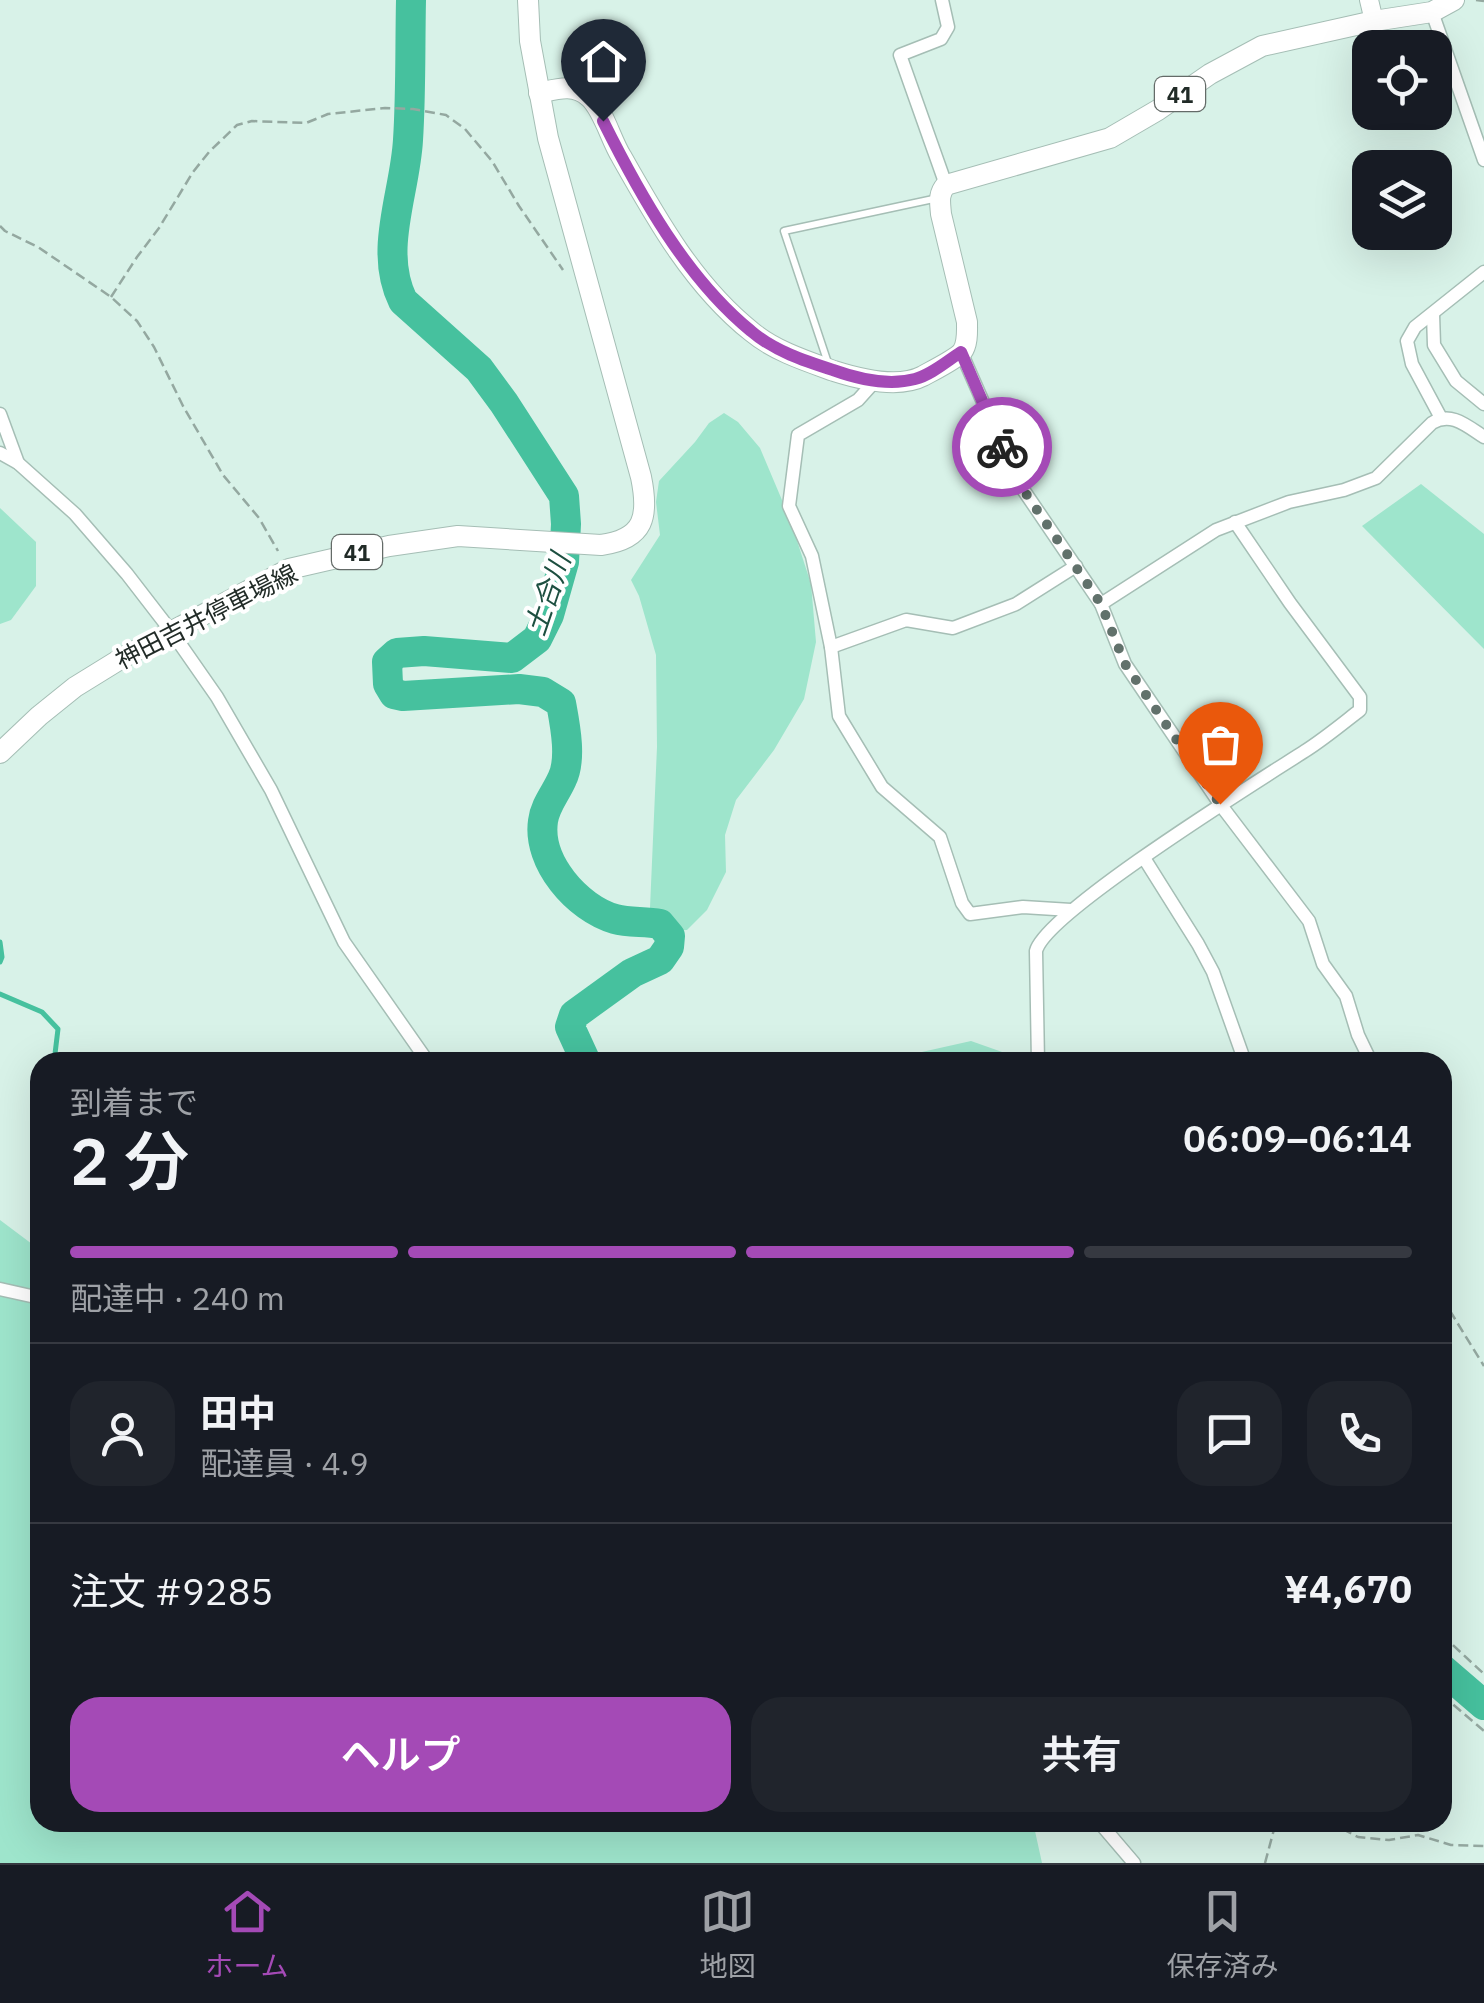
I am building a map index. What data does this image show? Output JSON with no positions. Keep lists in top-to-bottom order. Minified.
{"streets":{"main road":["41","神田吉井停車場線"]},"water":["土合川"],"page":{"heading":["2 分","到着まで","06:09–06:14"],"panel":["田中","配達員 · 4.9","注文 #9285","¥4,670"],"bar":"配達中 · 240 m","buttons":["ヘルプ","共有"],"tabs":["ホーム","地図","保存済み"]}}
